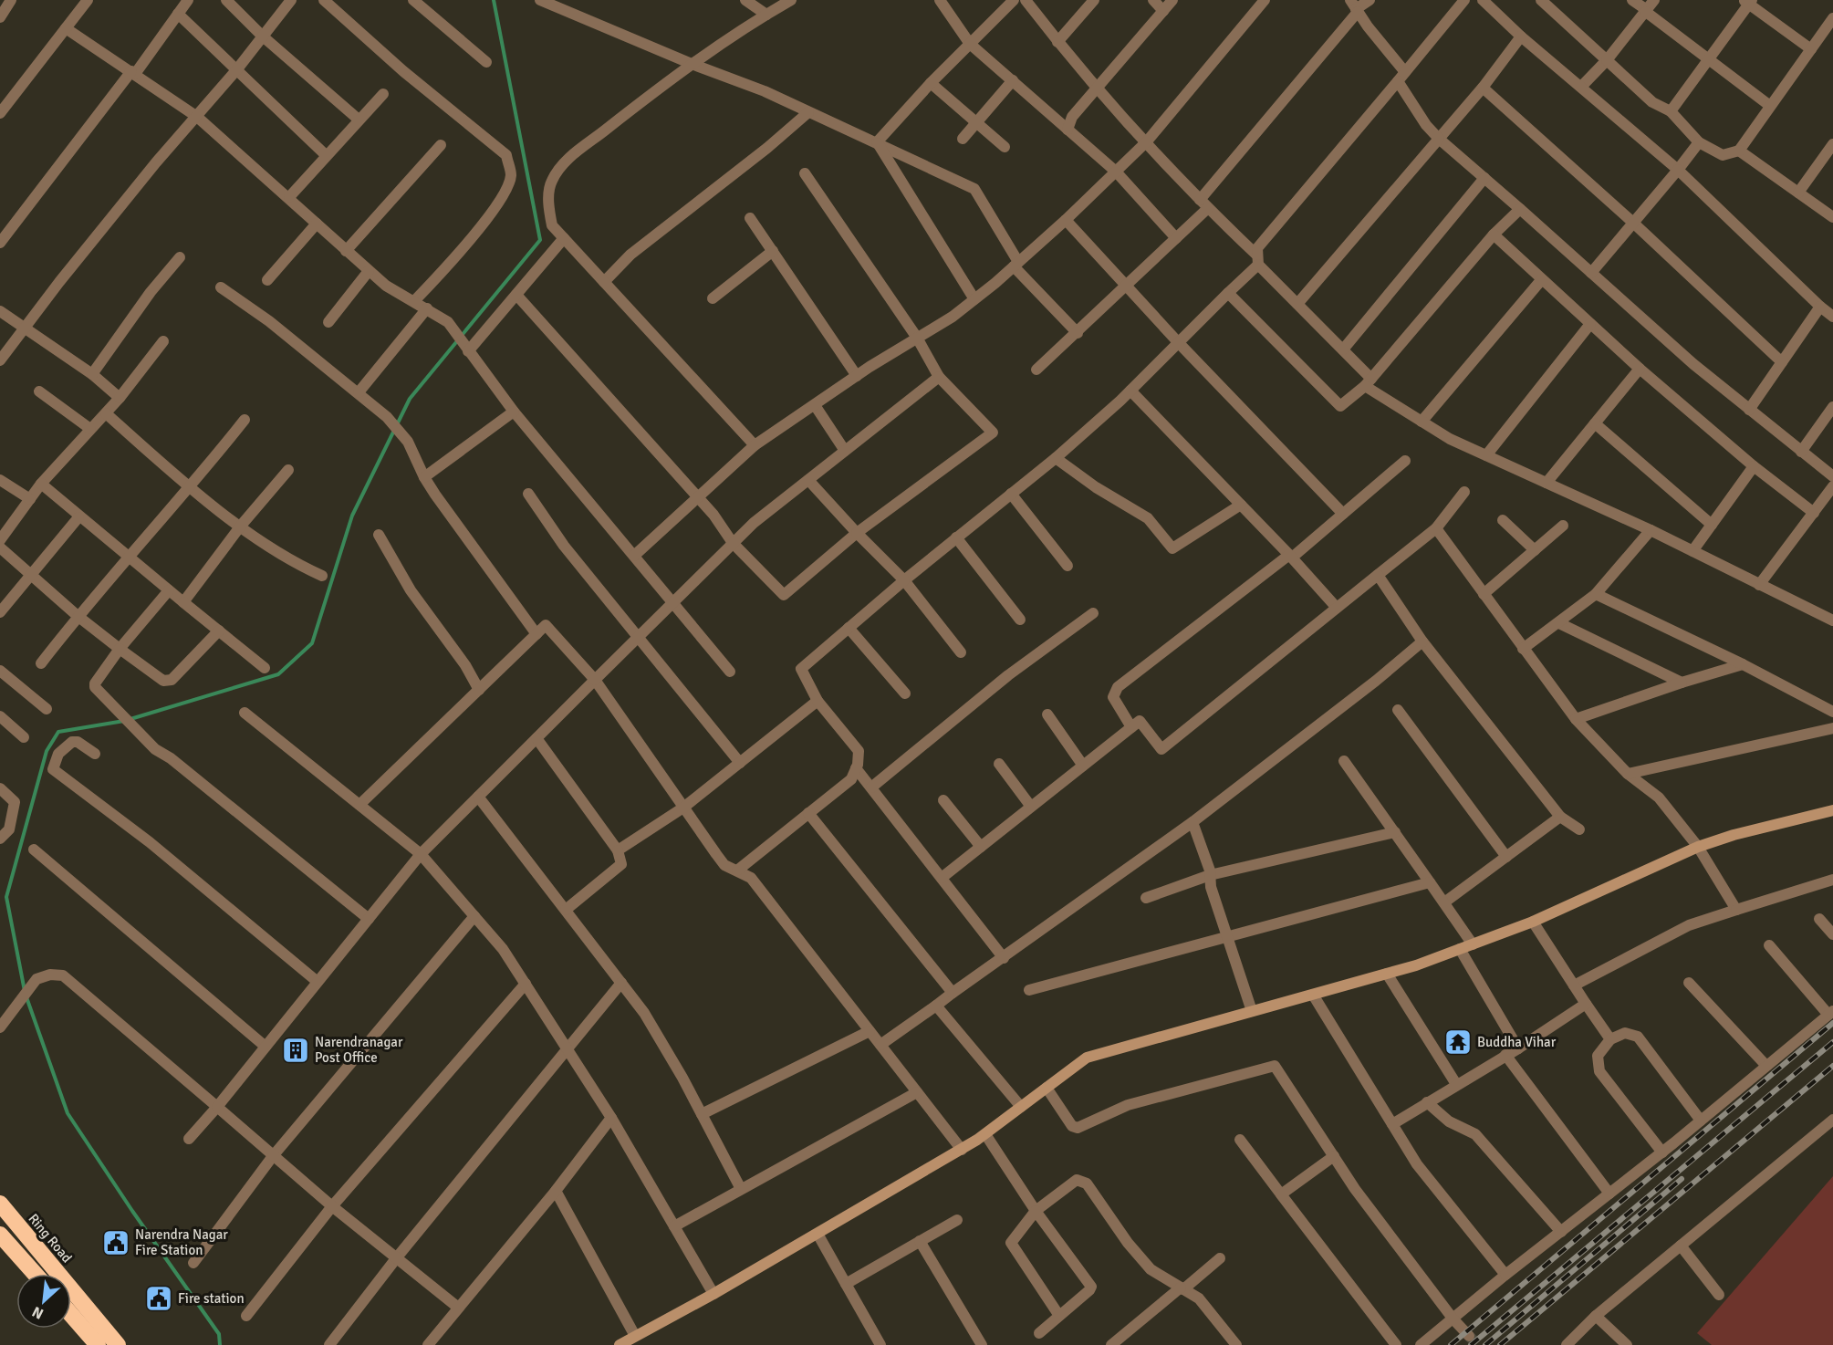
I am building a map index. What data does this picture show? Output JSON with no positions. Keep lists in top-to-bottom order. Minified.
{"streets":{"highway":["Ring Road"]},"places":{"temple":["Buddha Vihar"],"building":["Narendranagar Post Office"],"public building":["Narendra Nagar Fire Station","Fire station"]},"north":"bottom left"}
